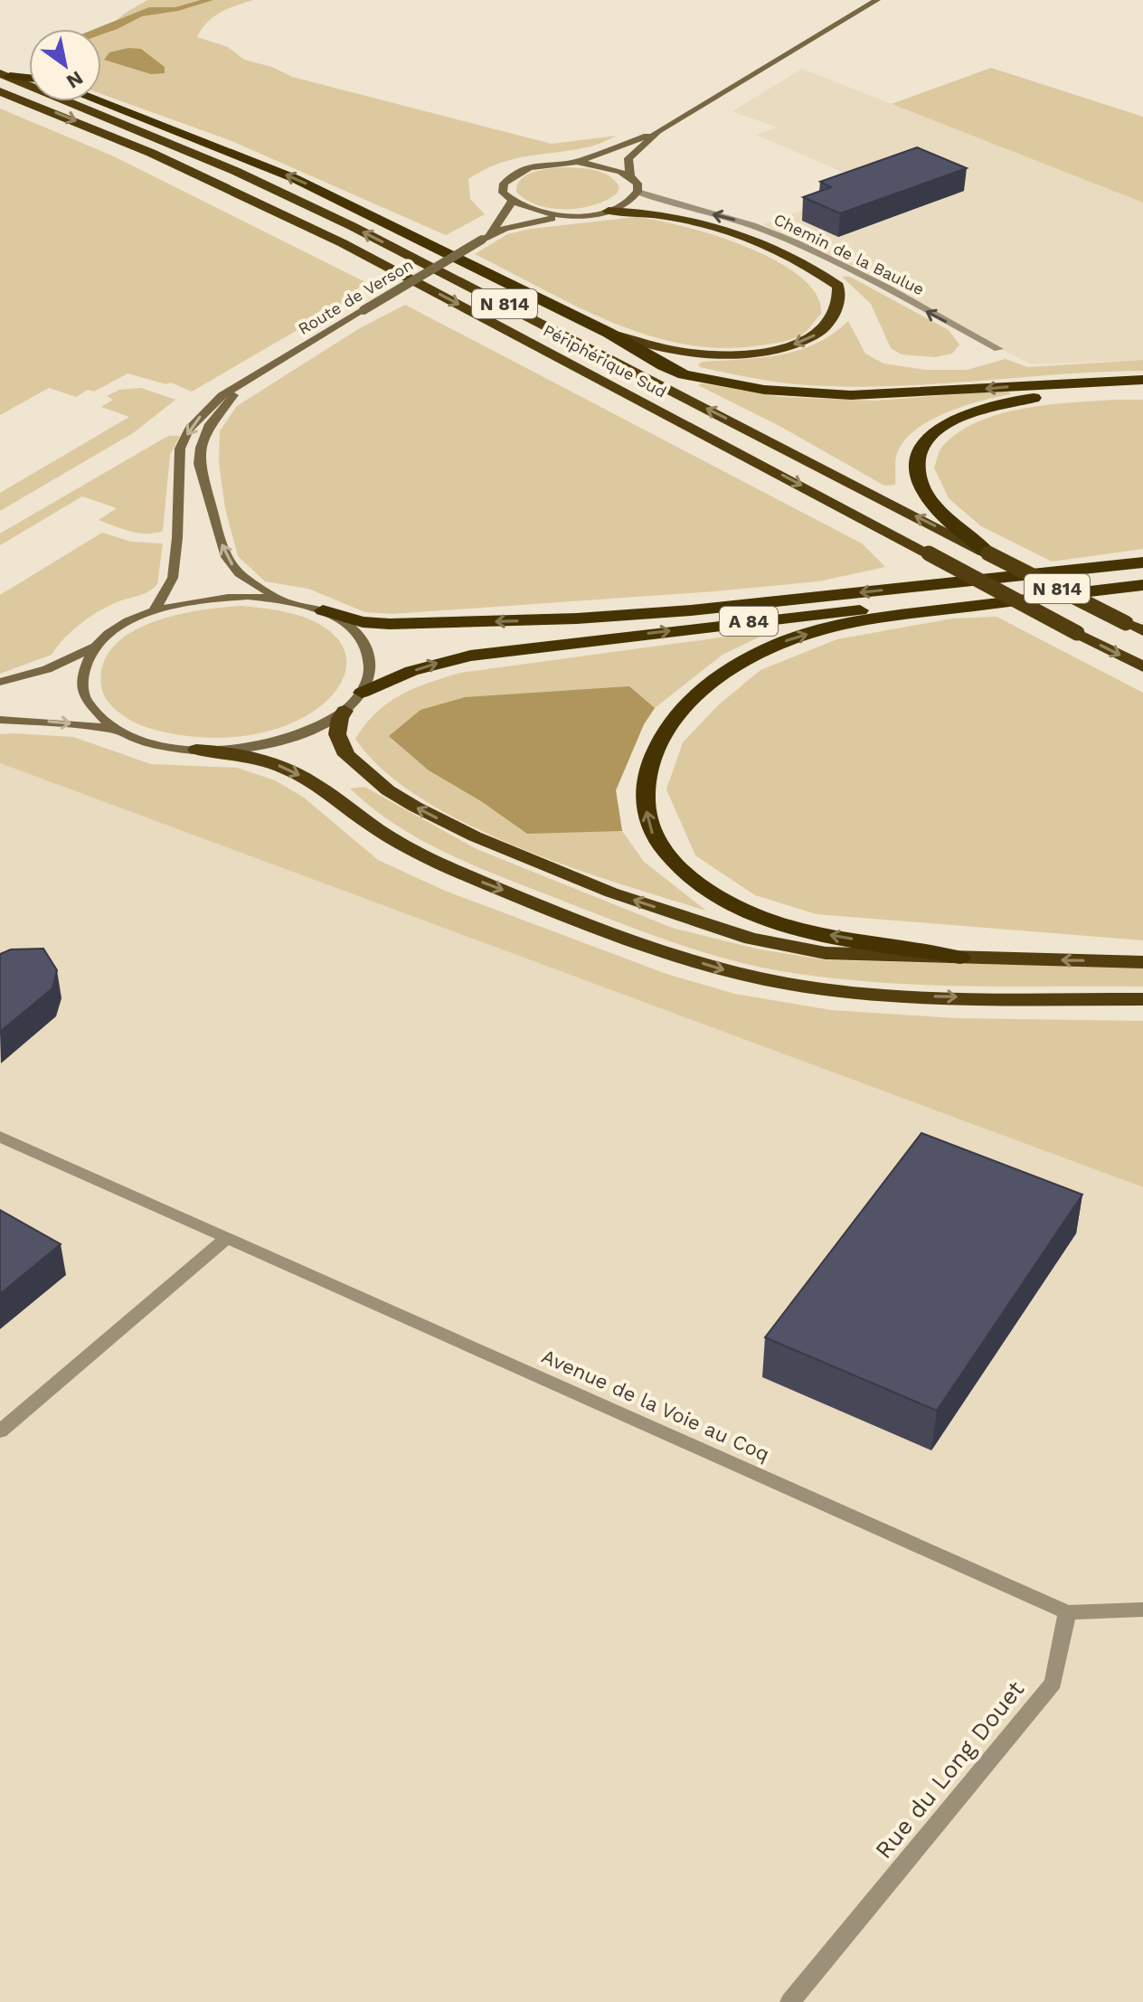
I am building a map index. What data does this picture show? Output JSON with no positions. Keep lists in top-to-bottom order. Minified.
{"streets":{"highway":["N 814","Périphérique Sud","A 84"],"main road":["Route de Verson"],"street":["Chemin de la Baulue","Avenue de la Voie au Coq","Rue du Long Douet"]},"crossings":[["Avenue de la Voie au Coq","Rue du Long Douet"]],"one_way":["Chemin de la Baulue"],"north":"bottom right"}
